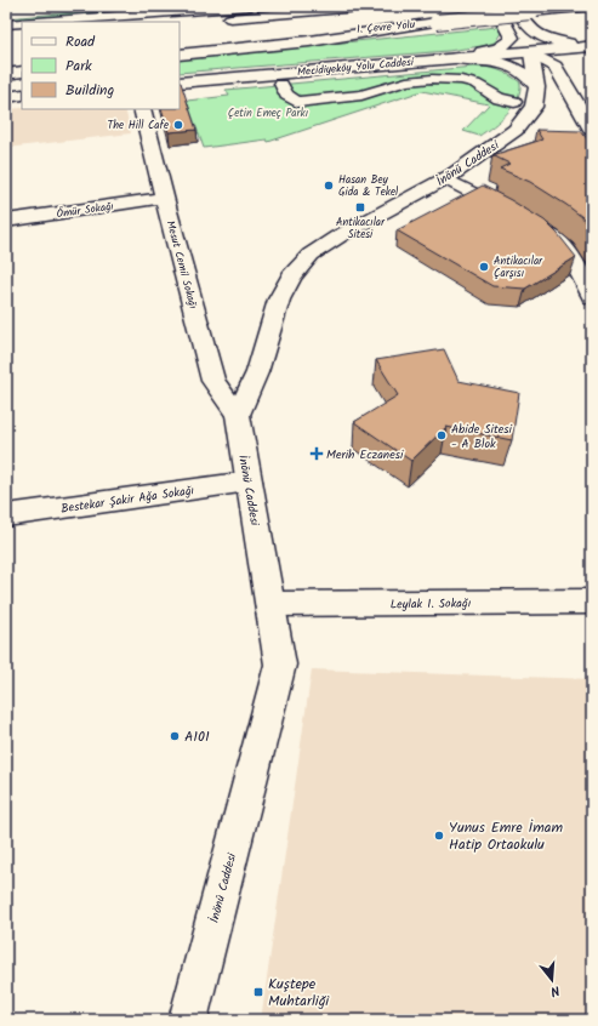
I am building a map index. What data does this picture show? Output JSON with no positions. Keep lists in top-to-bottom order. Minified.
{"streets":{"main road":["1. Çevre Yolu","Mecidiyeköy Yolu Caddesi","İnönü Caddesi","Ömür Sokağı","Mesut Cemil Sokağı","Bestekar Şakir Ağa Sokağı","Leylak 1. Sokağı"]},"crossings":[["Mecidiyeköy Yolu Caddesi","İnönü Caddesi"],["İnönü Caddesi","Mesut Cemil Sokağı"],["İnönü Caddesi","Bestekar Şakir Ağa Sokağı"],["İnönü Caddesi","Leylak 1. Sokağı"],["Ömür Sokağı","Mesut Cemil Sokağı"]],"parks":["Çetin Emeç Parkı"],"places":{"other":["The Hill Cafe","Hasan Bey Gida & Tekel","Antikacılar Çarşısı","Abide Sitesi - A Blok","A101","Yunus Emre İmam Hatip Ortaokulu"],"transit":["Antikacılar Sitesi","Kuştepe Muhtarliği"],"health":["Merih Eczanesi"]},"legend":["Road","Park","Building"],"north":"bottom"}
